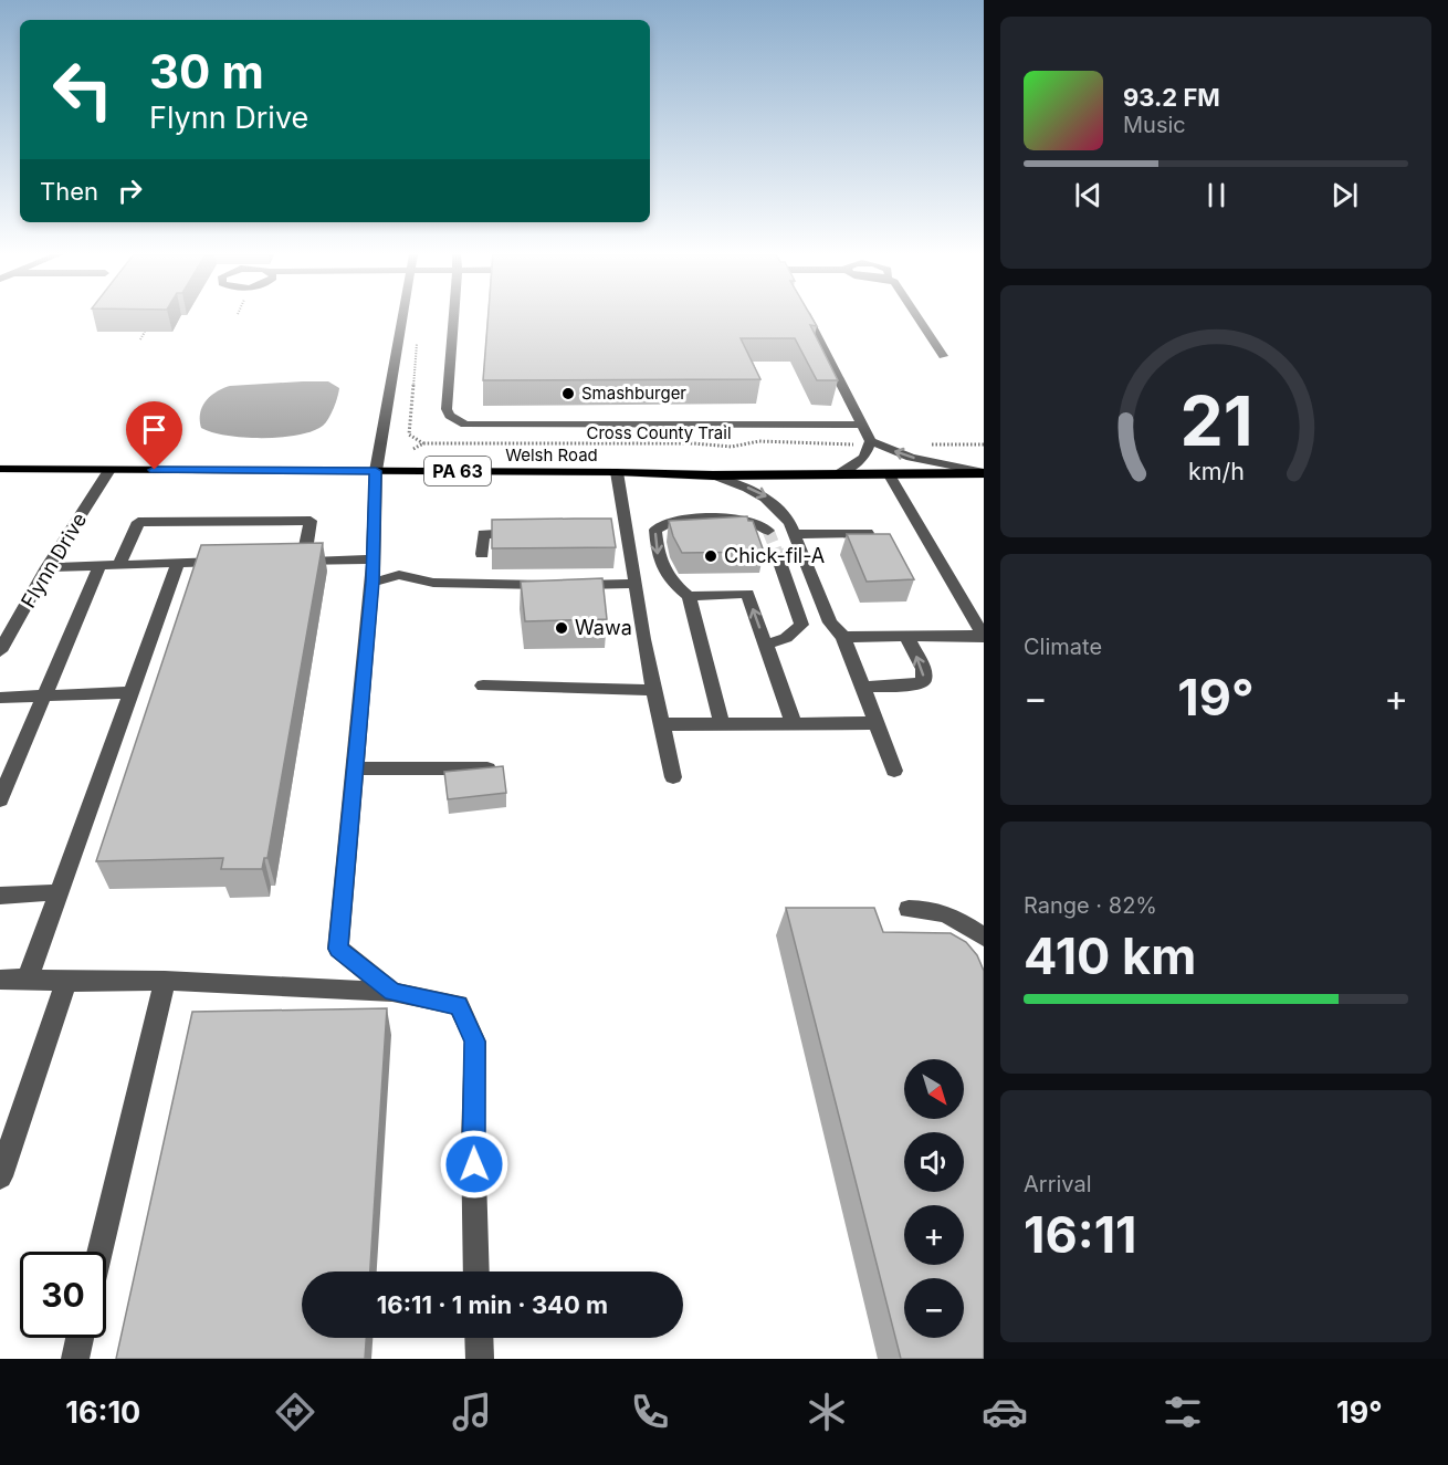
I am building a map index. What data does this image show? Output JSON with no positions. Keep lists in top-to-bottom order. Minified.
{"streets":{"main road":["Welsh Road","PA 63"],"street":["Flynn Drive"],"path":["Cross County Trail"]},"crossings":[["Welsh Road","Flynn Drive"]],"places":["Smashburger","Chick-fil-A","Wawa"],"north":"bottom right","page":{"turn":["30 m","Flynn Drive"],"song":["93.2 FM","Music"],"then":"Then","tile":["Climate",["Range · 82%","410 km"],["Arrival","16:11"]],"heat":["−","19°","+"],"map_buttons":["+","−"],"limit":"30","trip":"16:11 · 1 min · 340 m","tabs":["16:10","19°"],"gauge":["21","km/h"]}}
